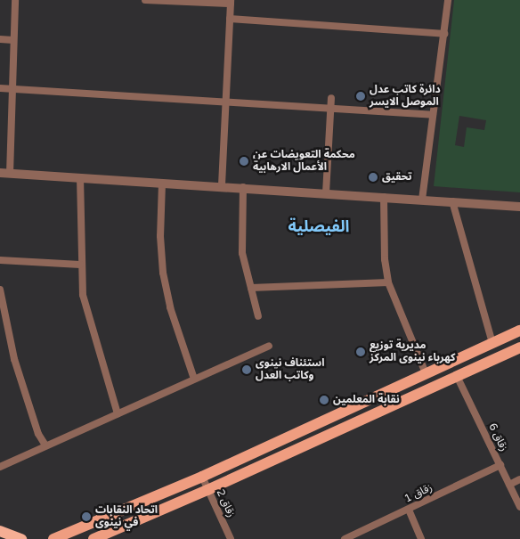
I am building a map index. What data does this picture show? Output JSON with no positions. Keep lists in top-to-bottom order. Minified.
{"streets":{"street":["زقاق 6","زقاق 1","زقاق 2"]},"crossings":[["زقاق 6","زقاق 1"]],"districts":["الفيصلية"],"places":["دائرة كاتب عدل الموصل الايسر","محكمة التعويضات عن الأعمال الارهابية","تحقيق","مديرية توزيع كهرباء نينوى المركز","استئناف نينوى وكاتب العدل","نقابة المعلمين","اتحاد النقابات في نينوى"]}
